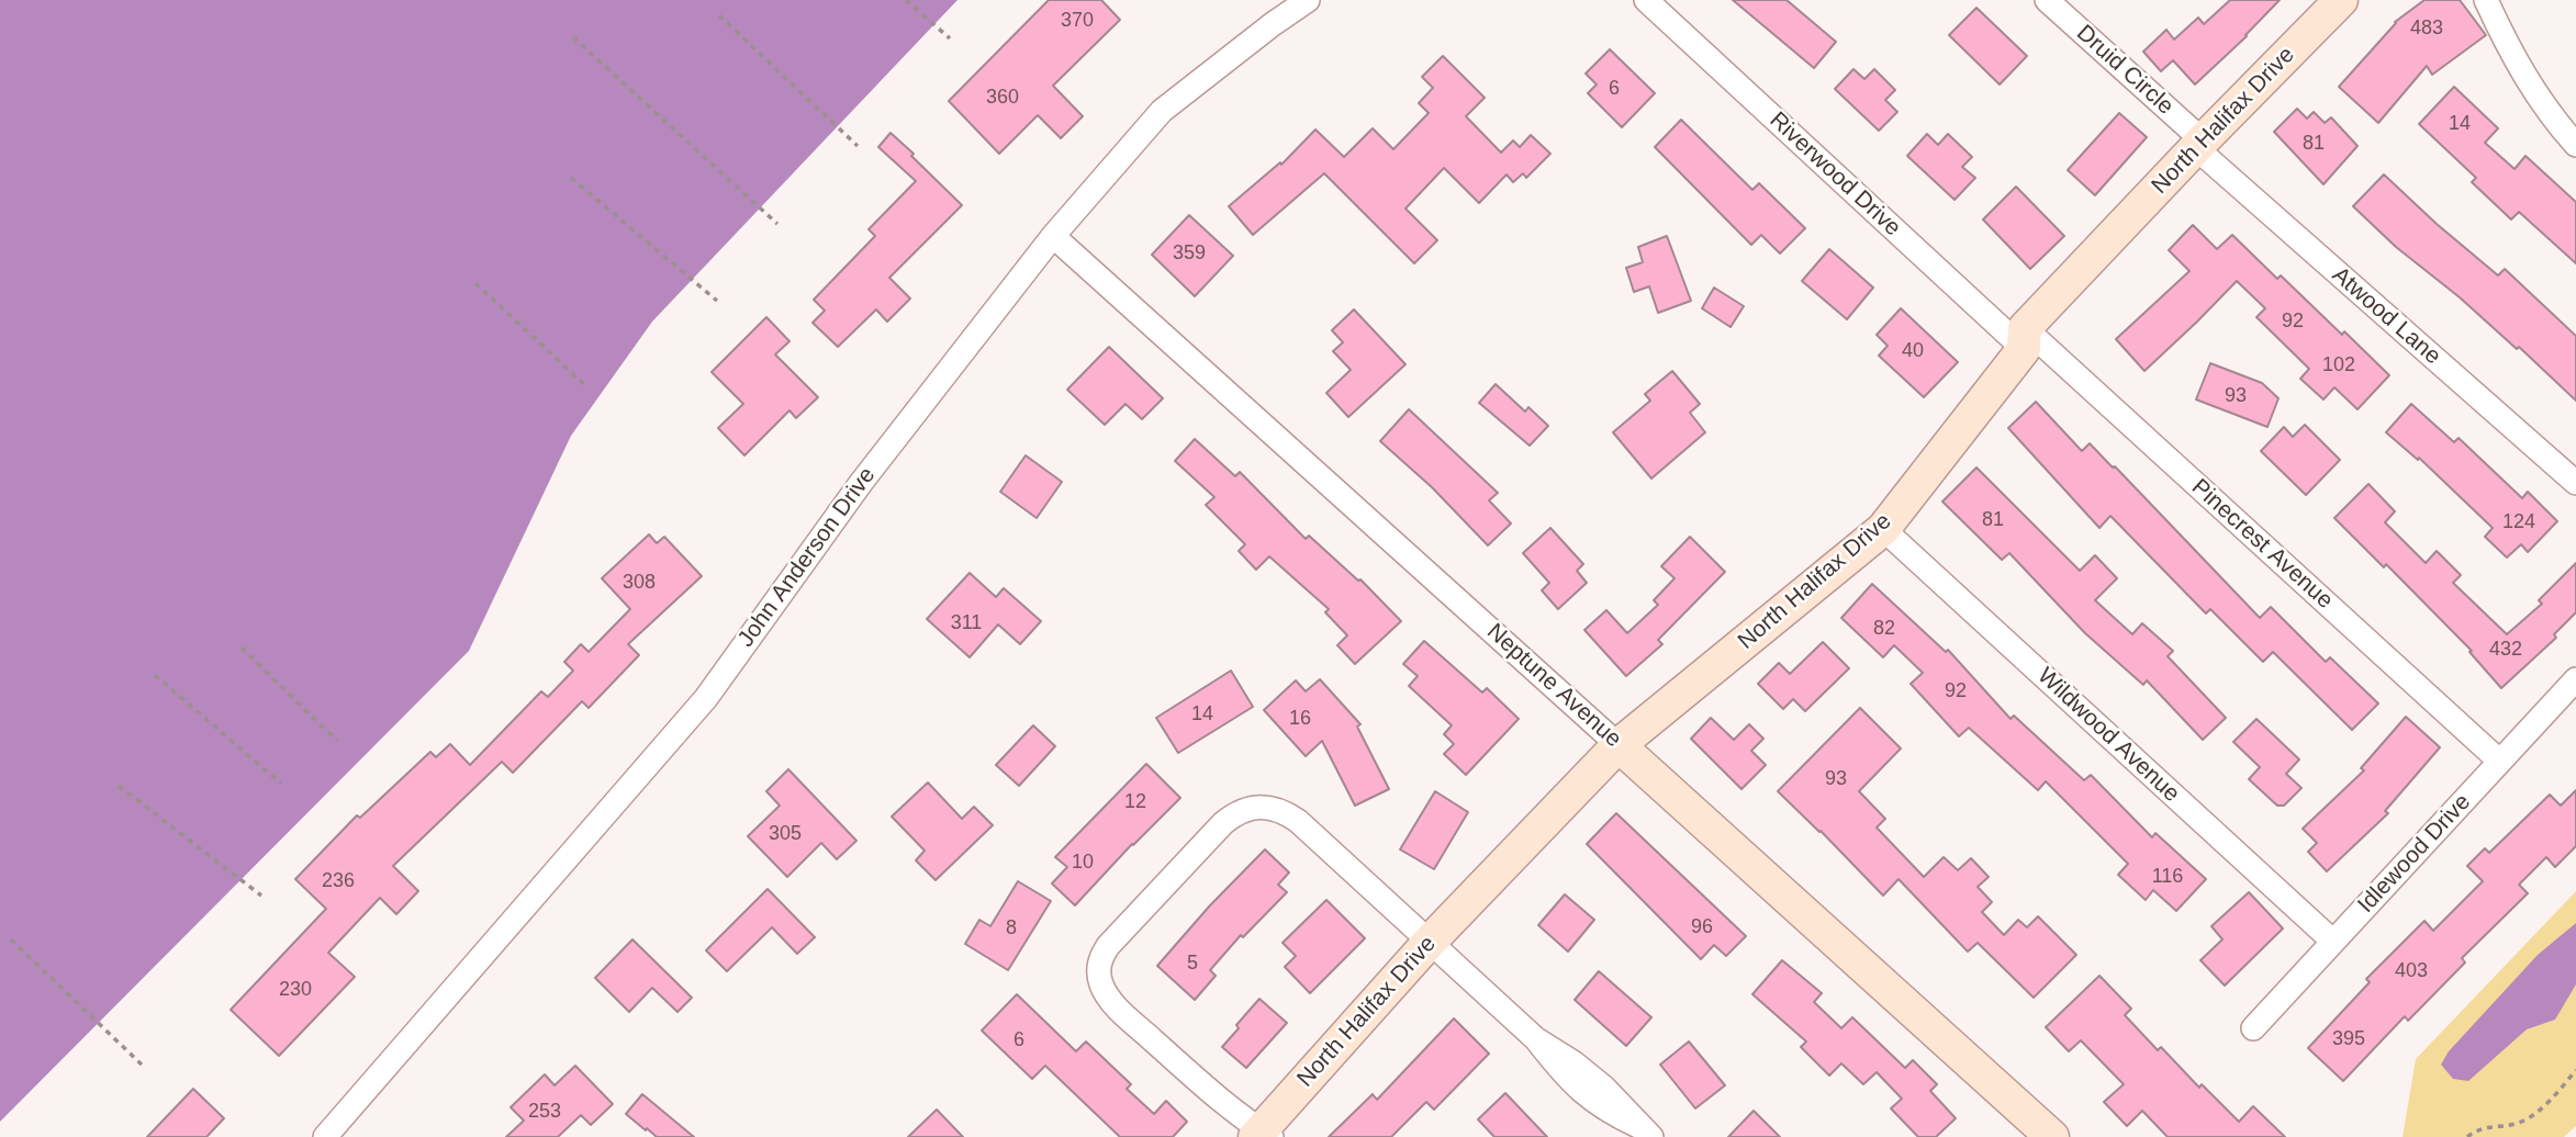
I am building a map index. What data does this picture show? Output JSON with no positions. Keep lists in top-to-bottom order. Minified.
{"streets":{"street":["Druid Circle","North Halifax Drive","Riverwood Drive","Atwood Lane","Pinecrest Avenue","John Anderson Drive","Neptune Avenue","Wildwood Avenue","Idlewood Drive"]},"crossings":[["Druid Circle","North Halifax Drive"],["Druid Circle","Atwood Lane"],["North Halifax Drive","Riverwood Drive"],["North Halifax Drive","Atwood Lane"],["North Halifax Drive","Pinecrest Avenue"],["North Halifax Drive","Neptune Avenue"],["North Halifax Drive","Wildwood Avenue"],["Riverwood Drive","Pinecrest Avenue"],["Pinecrest Avenue","Idlewood Drive"],["John Anderson Drive","Neptune Avenue"],["Wildwood Avenue","Idlewood Drive"]],"house_numbers":["370","483","6","360","14","81","359","92","40","102","93","81","124","308","311","82","432","92","14","16","93","12","305","10","116","236","96","8","5","403","230","395","6","253"]}
